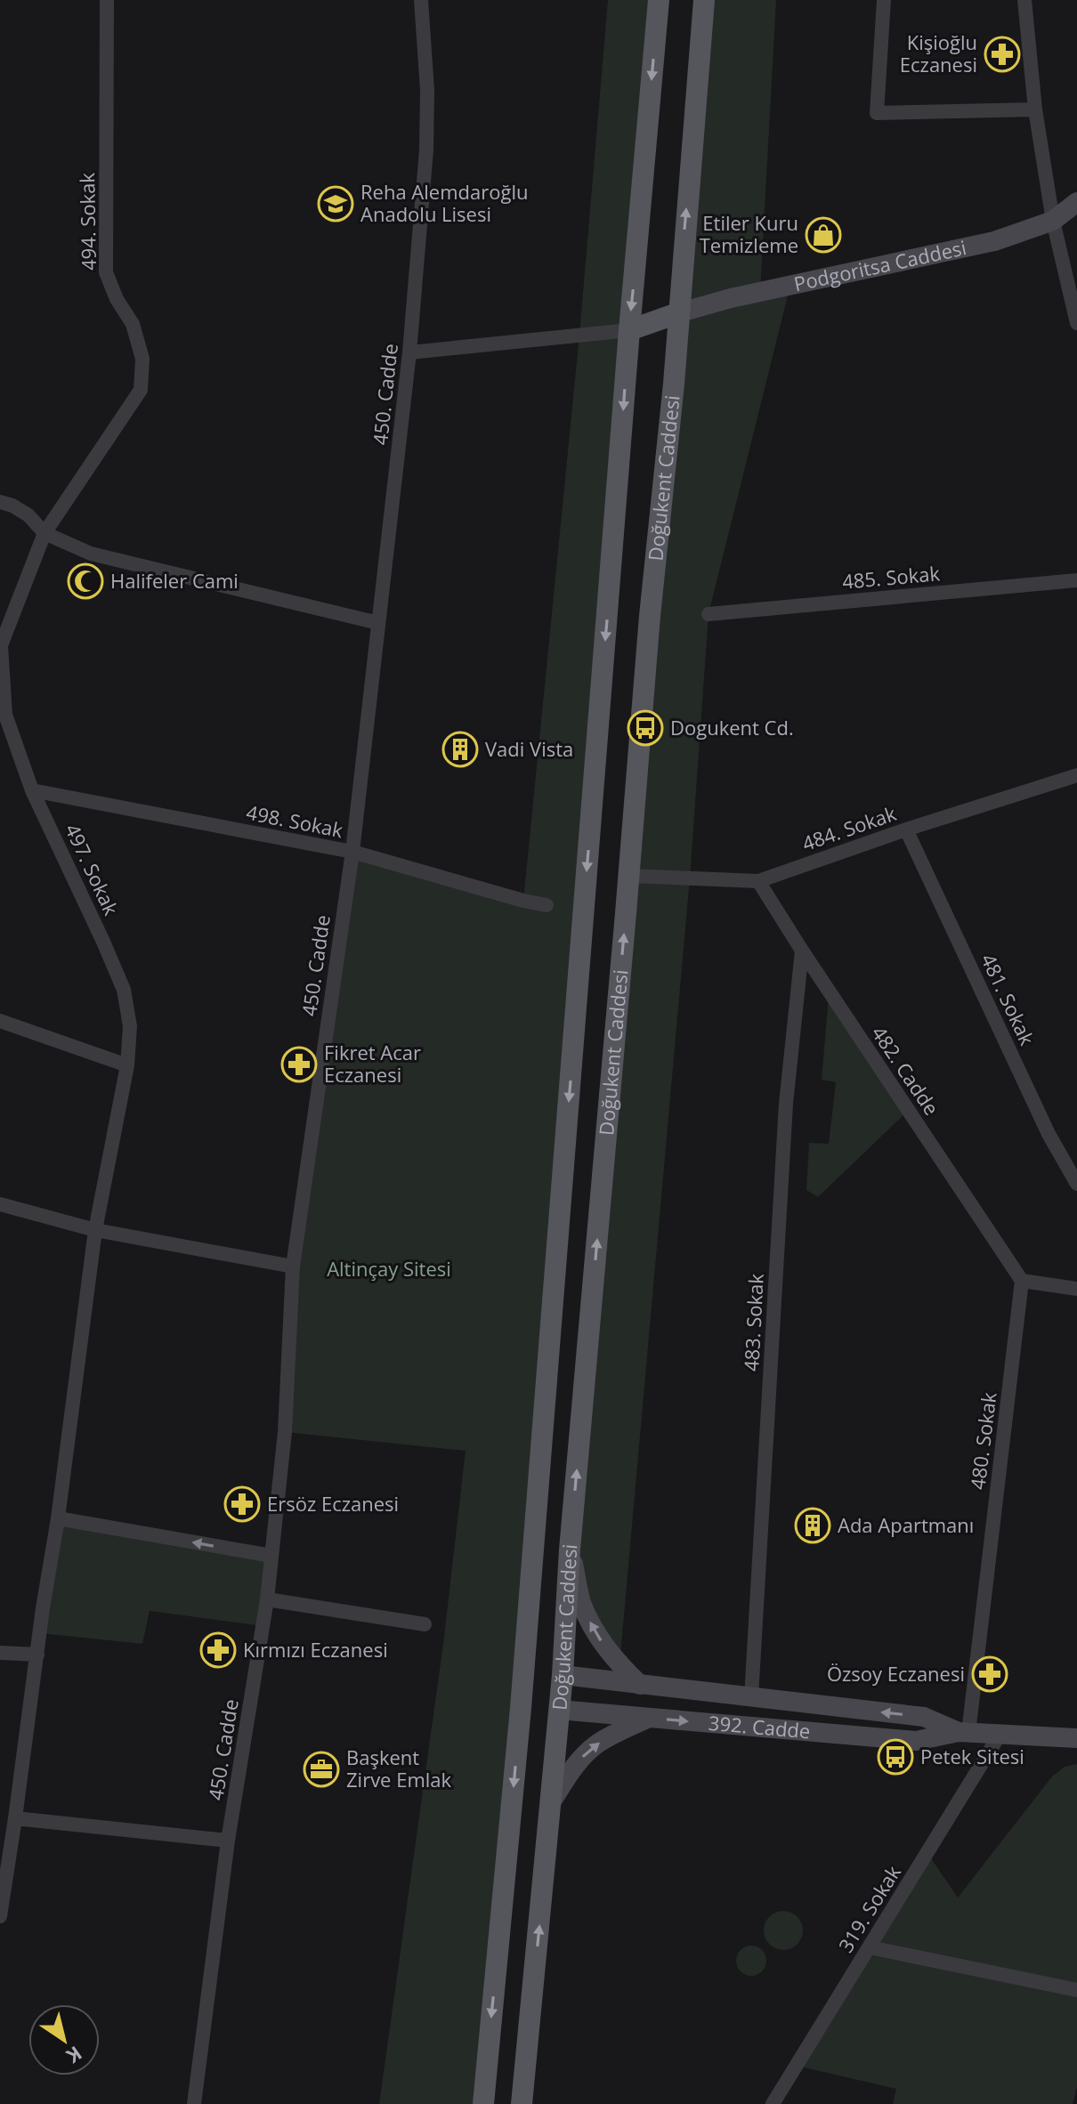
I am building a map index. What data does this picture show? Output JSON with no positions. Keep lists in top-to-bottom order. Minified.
{"streets":{"main road":["Podgoritsa Caddesi","Doğukent Caddesi","392. Cadde"],"street":["494. Sokak","450. Cadde","485. Sokak","498. Sokak","484. Sokak","497. Sokak","481. Sokak","482. Cadde","483. Sokak","480. Sokak","319. Sokak"]},"crossings":[["494. Sokak","497. Sokak"],["Podgoritsa Caddesi","Doğukent Caddesi"],["450. Cadde","498. Sokak"],["Doğukent Caddesi","484. Sokak"],["Doğukent Caddesi","392. Cadde"],["498. Sokak","497. Sokak"],["484. Sokak","481. Sokak"],["484. Sokak","482. Cadde"],["482. Cadde","483. Sokak"],["482. Cadde","480. Sokak"],["483. Sokak","392. Cadde"],["480. Sokak","392. Cadde"],["392. Cadde","319. Sokak"]],"parks":["Altinçay Sitesi"],"places":{"pharmacy":["Kişioğlu Eczanesi","Fikret Acar Eczanesi","Ersöz Eczanesi","Kırmızı Eczanesi","Özsoy Eczanesi"],"school or university":["Reha Alemdaroğlu Anadolu Lisesi"],"shop":["Etiler Kuru Temizleme"],"mosque":["Halifeler Cami"],"bus stop":["Dogukent Cd.","Petek Sitesi"],"building":["Vadi Vista","Ada Apartmanı"],"office":["Başkent Zirve Emlak"]},"north":"bottom right"}
